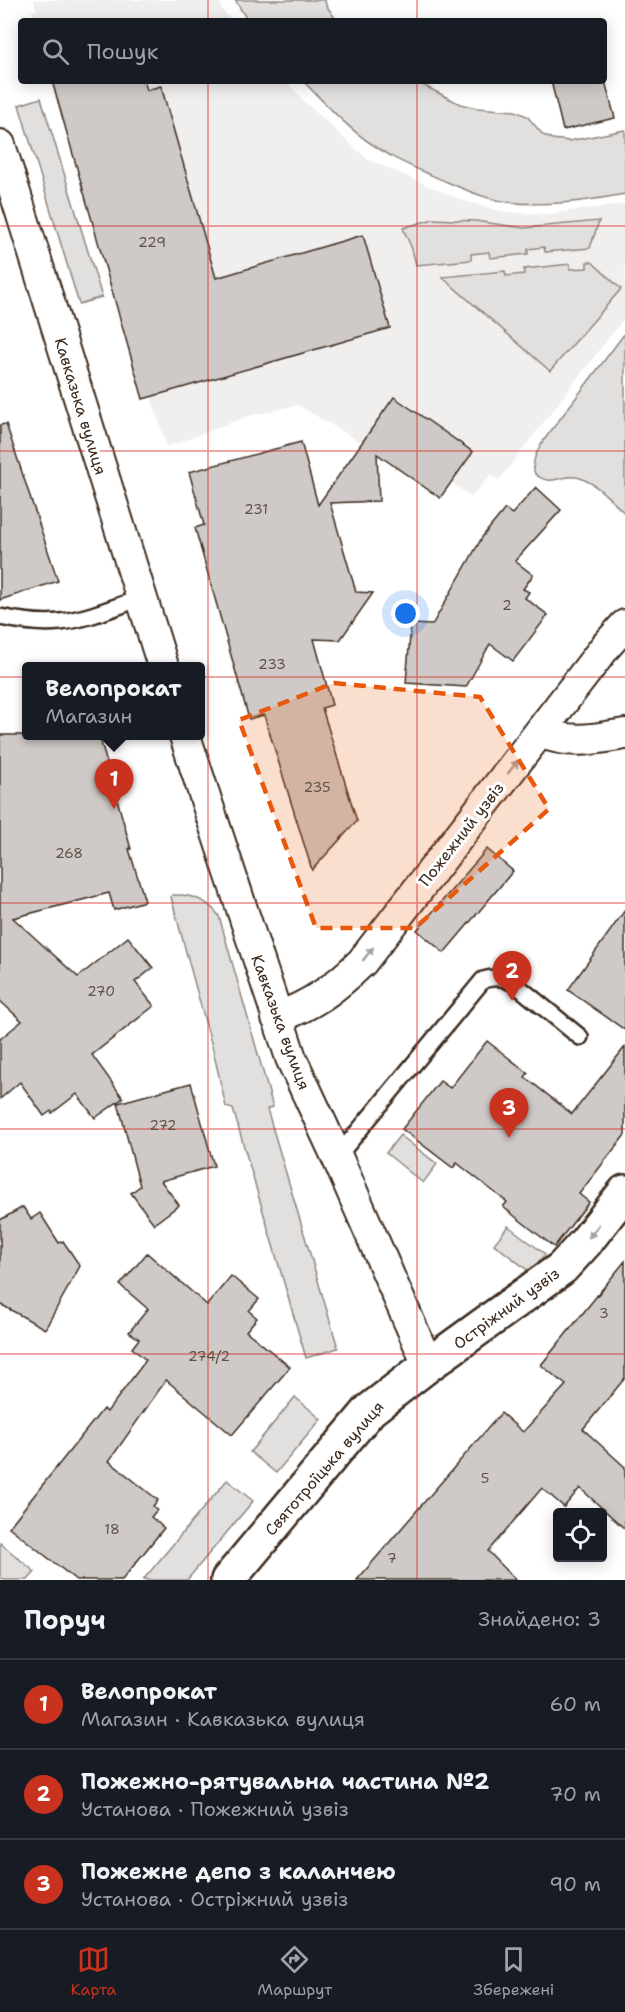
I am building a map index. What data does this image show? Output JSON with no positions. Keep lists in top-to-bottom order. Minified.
{"streets":{"street":["Кавказька вулиця","Пожежний узвіз","Остріжний узвіз","Святотроїцька вулиця"]},"crossings":[["Кавказька вулиця","Пожежний узвіз"],["Кавказька вулиця","Остріжний узвіз"],["Кавказька вулиця","Святотроїцька вулиця"],["Остріжний узвіз","Святотроїцька вулиця"]],"one_way":["Пожежний узвіз","Остріжний узвіз"],"house_numbers":["229","231","2","233","235","268","270","272","3","274/2","5","18","7"],"page":{"search":"Пошук","popup":["Велопрокат","Магазин"],"pins":["1","2","3"],"heading":["Поруч","Знайдено: 3"],"list":[{"mark":"1","name":"Велопрокат","note":"Магазин · Кавказька вулиця","value":"60 m"},{"mark":"2","name":"Пожежно-рятувальна частина №2","note":"Установа · Пожежний узвіз","value":"70 m"},{"mark":"3","name":"Пожежне депо з каланчею","note":"Установа · Остріжний узвіз","value":"90 m"}],"nav":["Карта","Маршрут","Збережені"]}}
